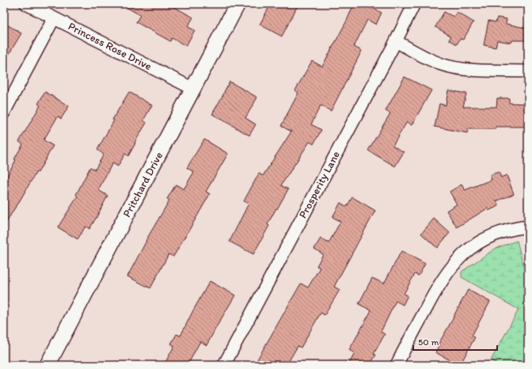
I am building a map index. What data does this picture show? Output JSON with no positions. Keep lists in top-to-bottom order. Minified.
{"streets":{"street":["Princess Rose Drive","Pritchard Drive","Prosperity Lane"]},"crossings":[["Princess Rose Drive","Pritchard Drive"]],"scale_bar":"50 m"}
